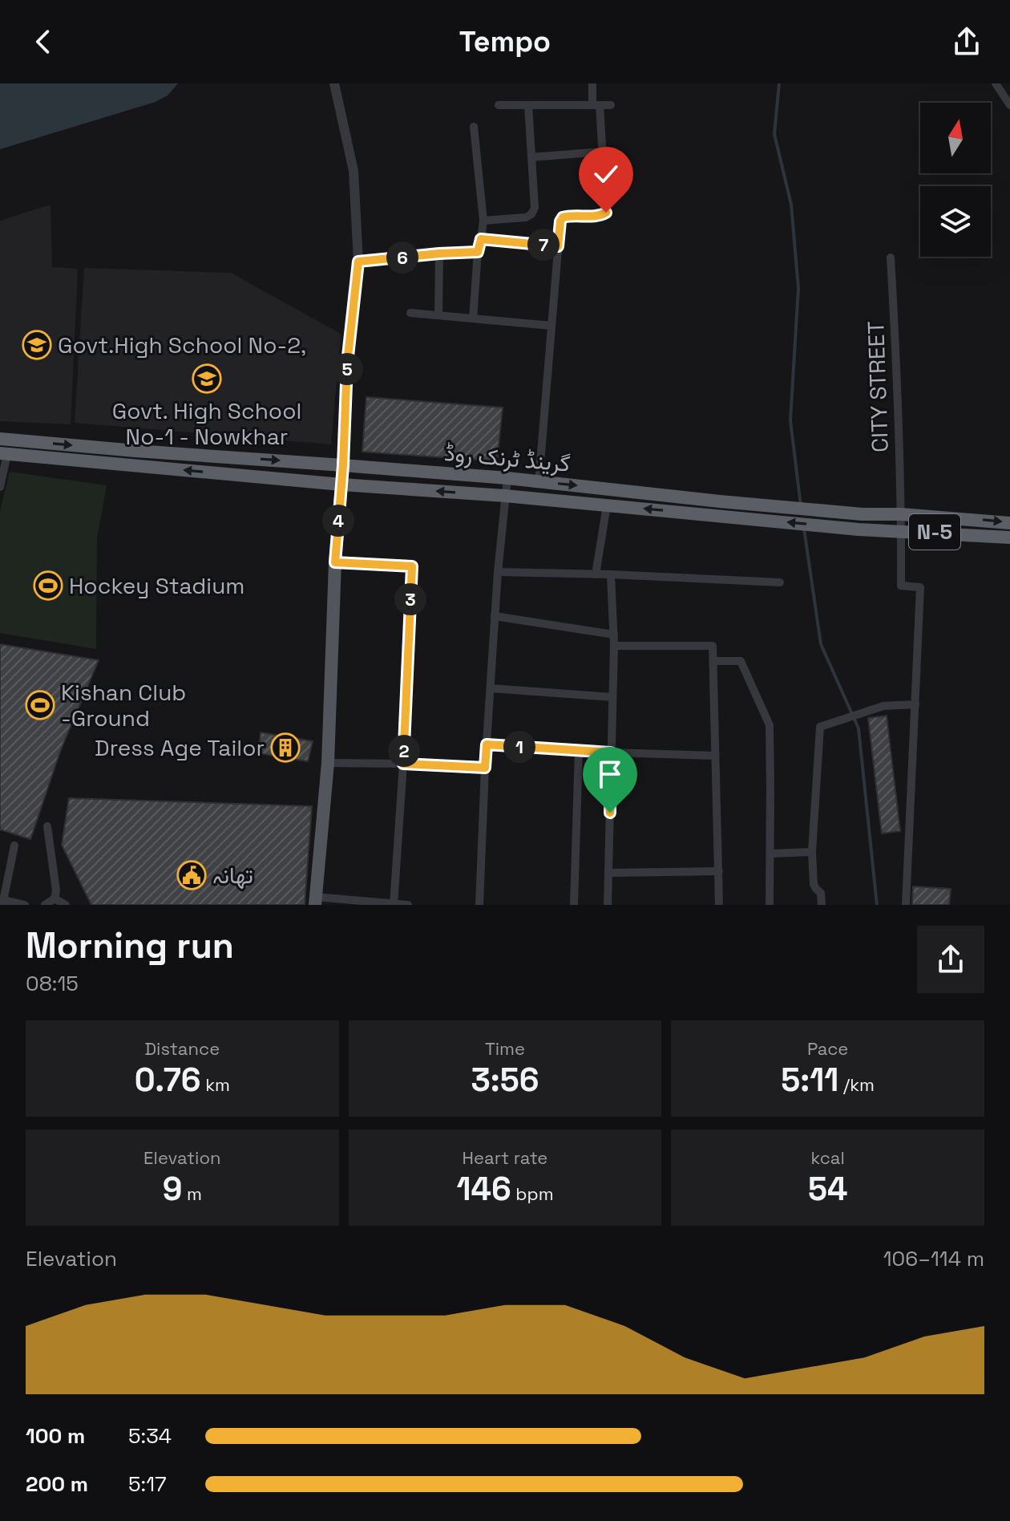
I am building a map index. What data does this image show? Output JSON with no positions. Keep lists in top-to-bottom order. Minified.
{"streets":{"highway":["گرینڈ ٹرنک روڈ","N-5"],"street":["CITY STREET"]},"crossings":[["CITY STREET","گرینڈ ٹرنک روڈ"]],"places":{"school or university":["Govt.High School No-2,","Govt. High School No-1 - Nowkhar"],"sports":["Hockey Stadium","Kishan Club -Ground"],"building":["Dress Age Tailor"],"public building":["تھانہ"]},"north":"top","page":{"header":"Tempo","pins":["7","6","5","4","3","1","2"],"heading":["Morning run","08:15"],"stats":[["Distance","0.76 km"],["Time","3:56"],["Pace","5:11 /km"],["Elevation","9 m"],["Heart rate","146 bpm"],["kcal","54"]],"chart":["Elevation","106–114 m"],"list":[{"name":"100 m","note":"5:34"},{"name":"200 m","note":"5:17"}]}}
